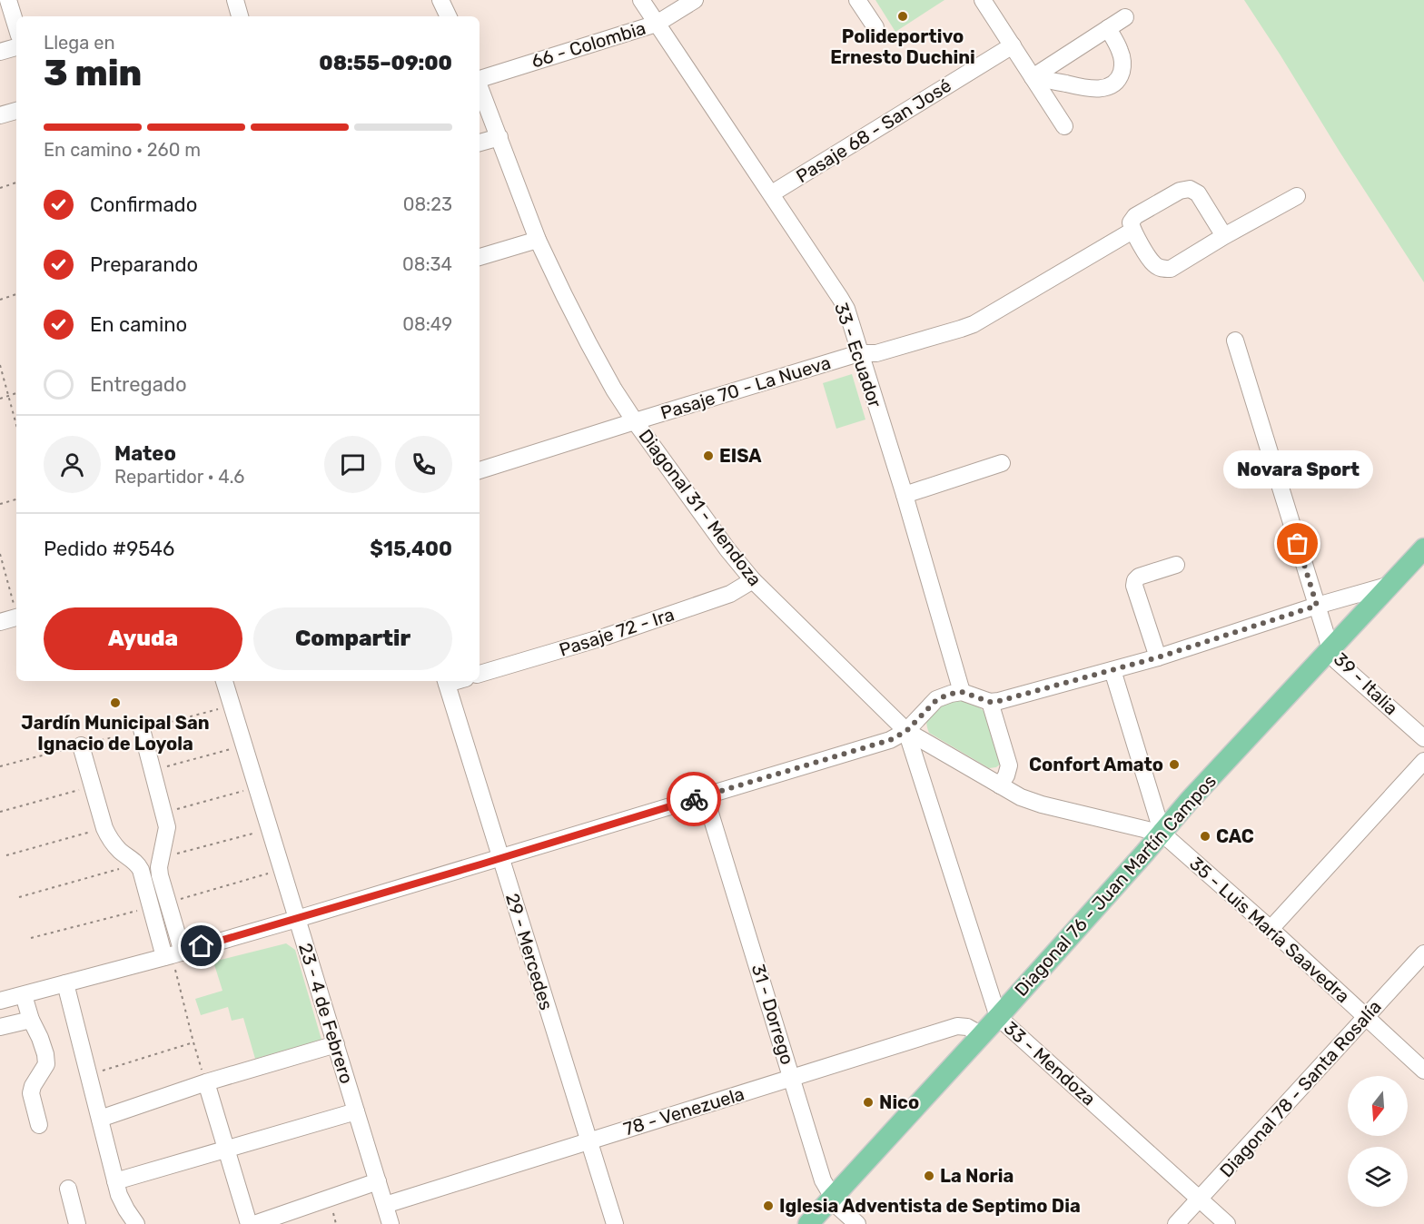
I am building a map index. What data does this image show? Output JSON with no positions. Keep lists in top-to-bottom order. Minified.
{"streets":{"main road":["Diagonal 76 - Juan Martín Campos"],"street":["66 - Colombia","Pasaje 68 - San José","33 - Ecuador","Pasaje 70 - La Nueva","Diagonal 31 - Mendoza","Pasaje 72 - Ira","39 - Italia","35 - Luis María Saavedra","29 - Mercedes","23 - 4 de Febrero","31 - Dorrego","33 - Mendoza","Diagonal 78 - Santa Rosalía","78 - Venezuela"]},"crossings":[["66 - Colombia","33 - Ecuador"],["Pasaje 68 - San José","33 - Ecuador"],["33 - Ecuador","Pasaje 70 - La Nueva"],["Pasaje 70 - La Nueva","Diagonal 31 - Mendoza"],["Diagonal 31 - Mendoza","Pasaje 72 - Ira"],["Diagonal 31 - Mendoza","Diagonal 76 - Juan Martín Campos"],["Diagonal 31 - Mendoza","35 - Luis María Saavedra"],["Diagonal 31 - Mendoza","33 - Mendoza"],["39 - Italia","Diagonal 76 - Juan Martín Campos"],["Diagonal 76 - Juan Martín Campos","35 - Luis María Saavedra"],["Diagonal 76 - Juan Martín Campos","31 - Dorrego"],["Diagonal 76 - Juan Martín Campos","33 - Mendoza"],["Diagonal 76 - Juan Martín Campos","78 - Venezuela"],["35 - Luis María Saavedra","Diagonal 78 - Santa Rosalía"],["29 - Mercedes","78 - Venezuela"],["23 - 4 de Febrero","78 - Venezuela"],["31 - Dorrego","78 - Venezuela"],["33 - Mendoza","Diagonal 78 - Santa Rosalía"]],"places":["Polideportivo Ernesto Duchini","EISA","Novara Sport","Jardín Municipal San Ignacio de Loyola","Confort Amato","CAC","Nico","La Noria","Iglesia Adventista de Septimo Dia"],"north":"bottom","page":{"heading":["3 min","Llega en","08:55–09:00"],"panel":["Mateo","Repartidor · 4.6","Pedido #9546","$15,400"],"bar":"En camino · 260 m","list":[["Confirmado","08:23"],["Preparando","08:34"],["En camino","08:49"],"Entregado"],"bubble":"Novara Sport","buttons":["Ayuda","Compartir"]}}
